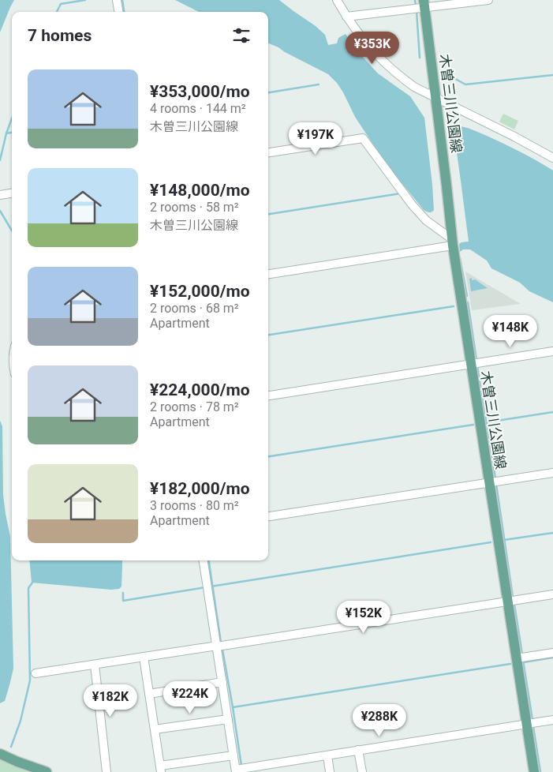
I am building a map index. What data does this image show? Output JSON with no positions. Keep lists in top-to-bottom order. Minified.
{"streets":{"main road":["木曽三川公園線"]},"page":{"heading":"7 homes","price":["¥353K","¥197K","¥148K","¥152K","¥224K","¥182K","¥288K"],"list":[{"name":"¥353,000/mo","note":"4 rooms · 144 m² · 木曽三川公園線"},{"name":"¥148,000/mo","note":"2 rooms · 58 m² · 木曽三川公園線"},{"name":"¥152,000/mo","note":"2 rooms · 68 m² · Apartment"},{"name":"¥224,000/mo","note":"2 rooms · 78 m² · Apartment"},{"name":"¥182,000/mo","note":"3 rooms · 80 m² · Apartment"}]}}
